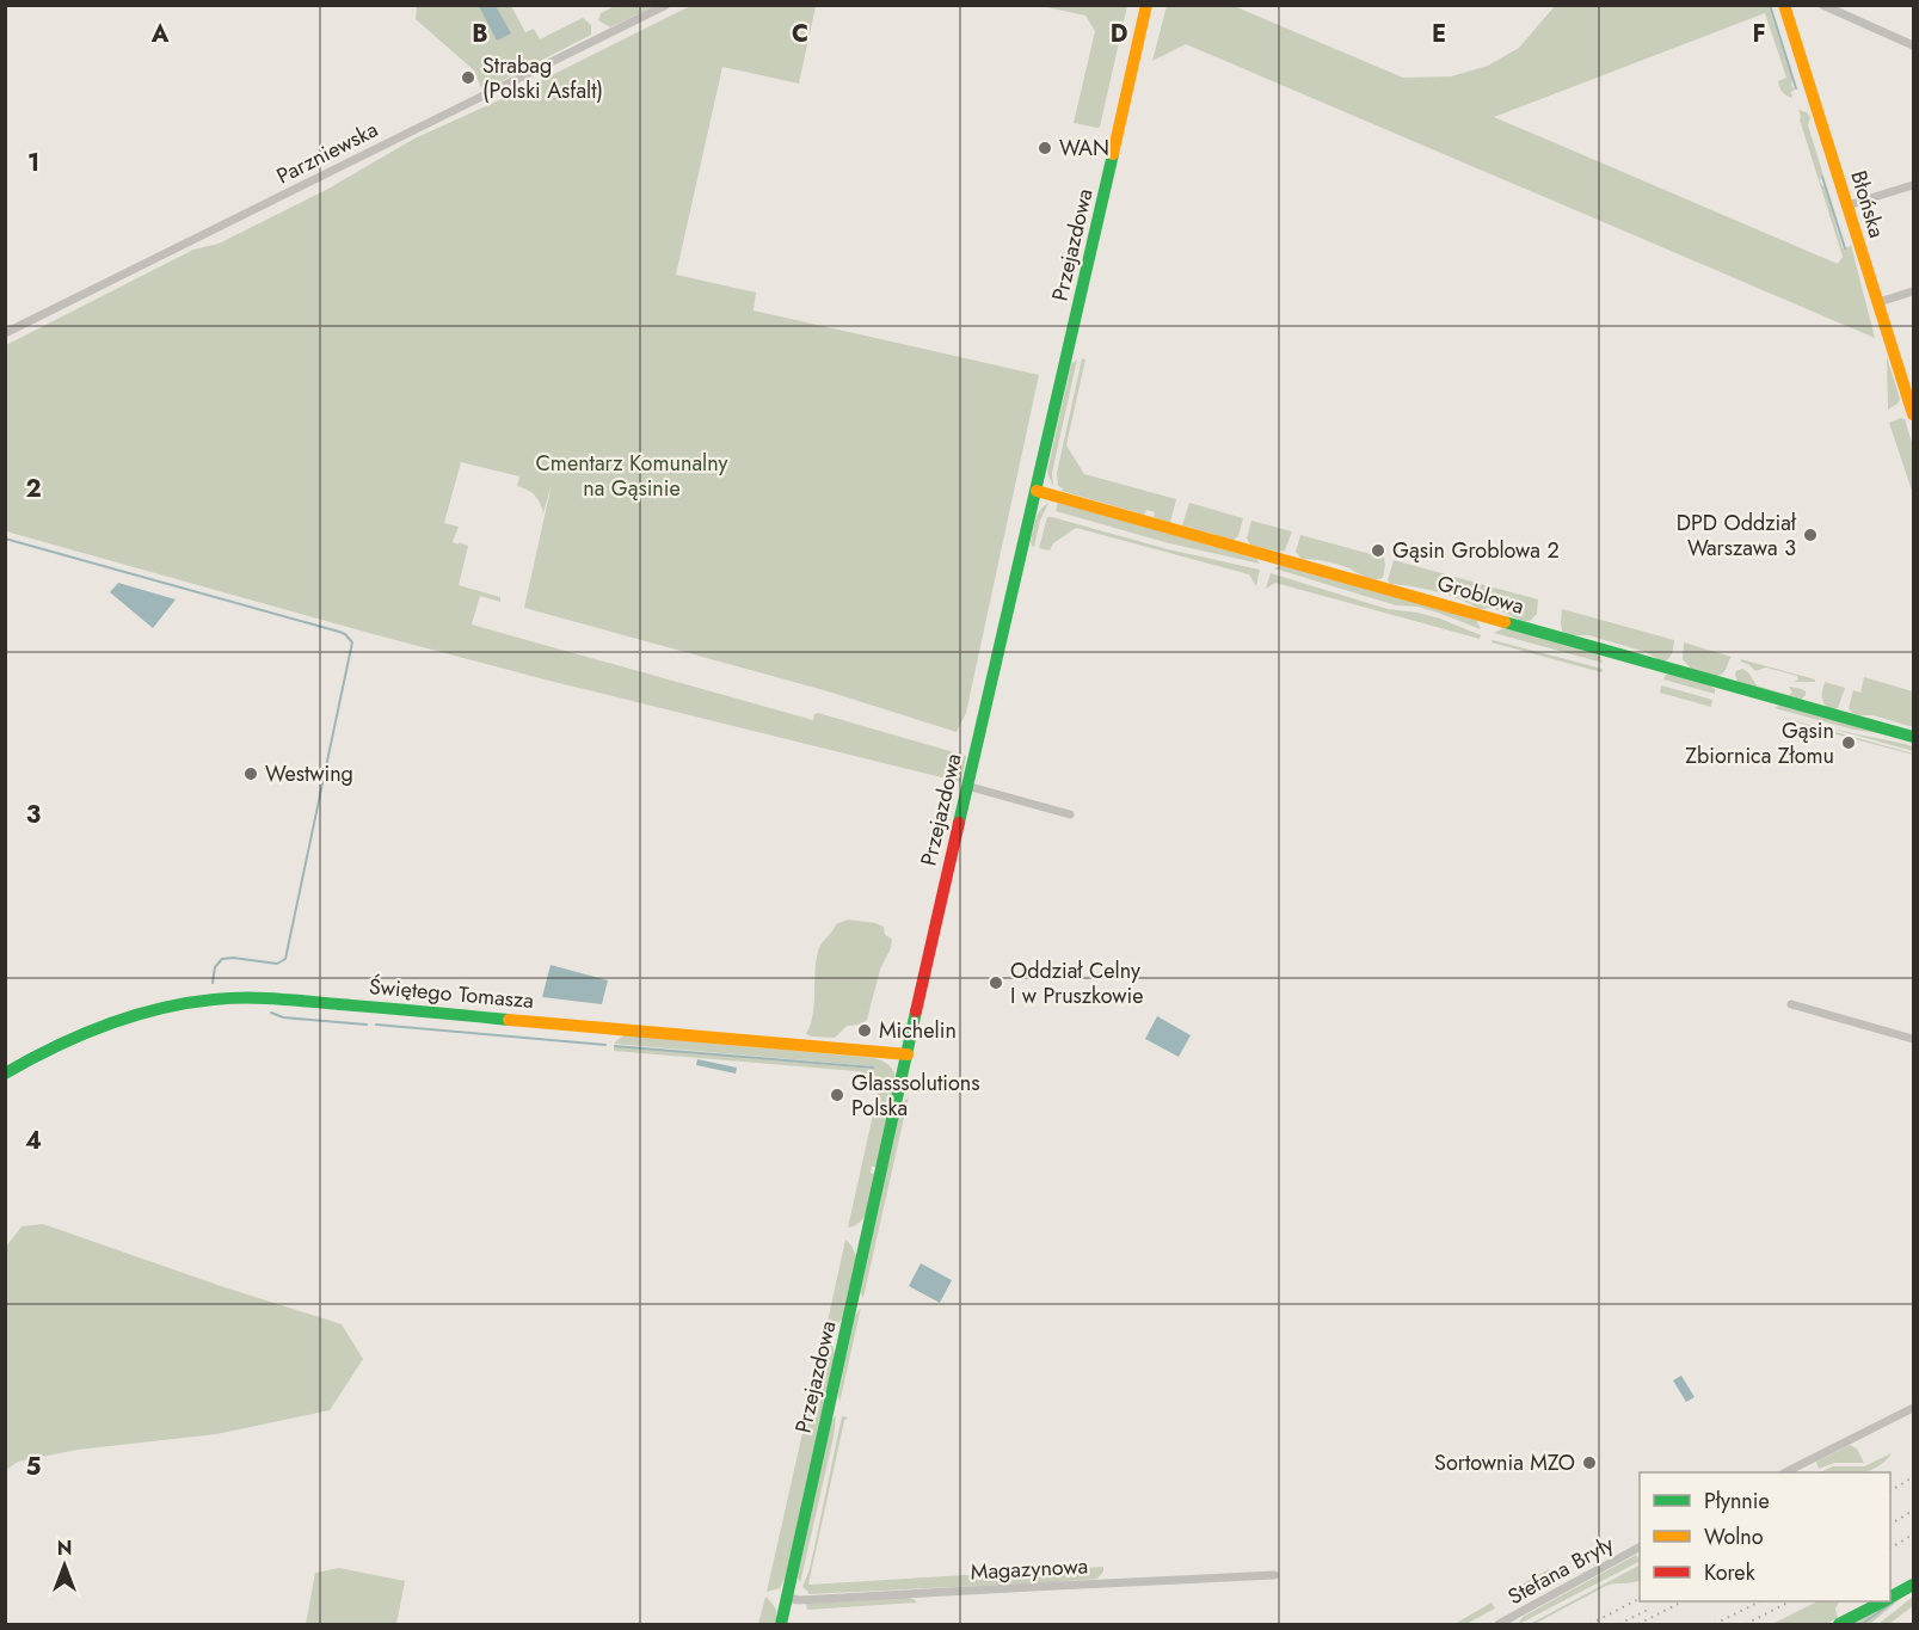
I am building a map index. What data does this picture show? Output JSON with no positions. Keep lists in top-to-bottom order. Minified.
{"streets":{"street":["Parzniewska","Błońska","Przejazdowa","Groblowa","Świętego Tomasza","Magazynowa","Stefana Bryły"]},"crossings":[["Przejazdowa","Groblowa"],["Przejazdowa","Świętego Tomasza"],["Przejazdowa","Magazynowa"]],"parks":["Cmentarz Komunalny na Gąsinie"],"places":["Strabag (Polski Asfalt)","WAN","DPD Oddział Warszawa 3","Gąsin Groblowa 2","Gąsin Zbiornica Złomu","Westwing","Oddział Celny I w Pruszkowie","Michelin","Glasssolutions Polska","Sortownia MZO"],"legend":["Płynnie","Wolno","Korek"],"north":"top","grid":{"columns":["A","B","C","D","E","F"],"rows":["1","2","3","4","5"]}}
